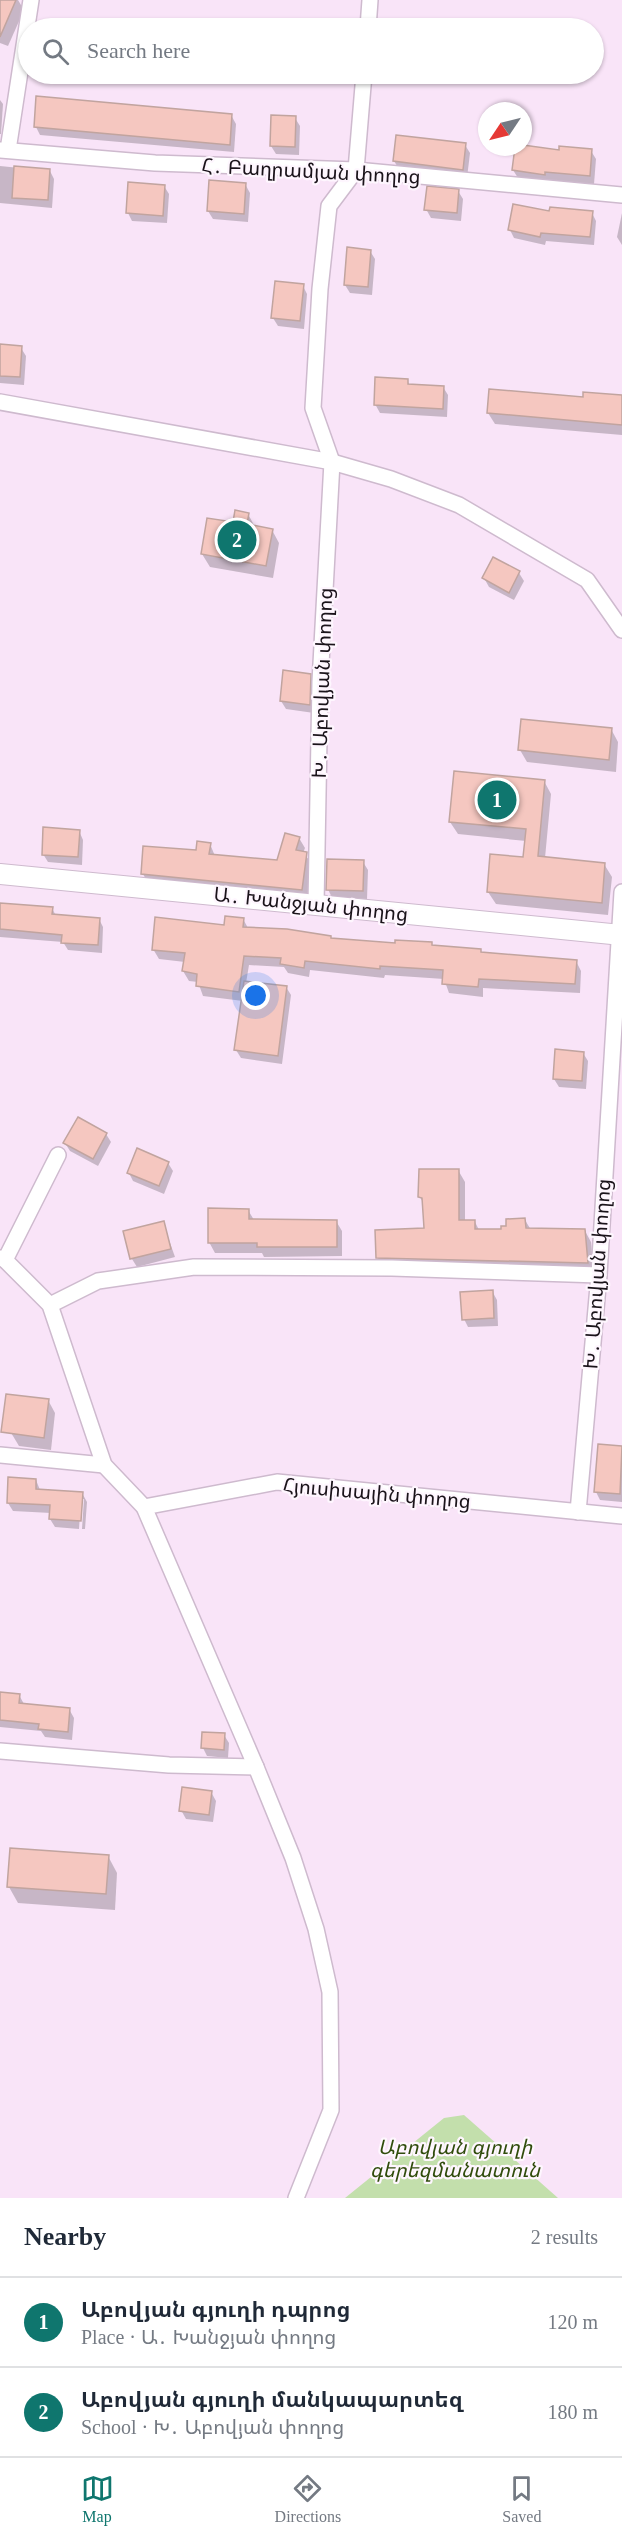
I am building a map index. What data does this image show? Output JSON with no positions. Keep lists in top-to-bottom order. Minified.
{"streets":{"street":["Հ․ Բաղրամյան փողոց","Խ․ Աբովյան փողոց","Ա․ Խանջյան փողոց","Հյուսիսային փողոց"]},"crossings":[["Հ․ Բաղրամյան փողոց","Խ․ Աբովյան փողոց"],["Խ․ Աբովյան փողոց","Ա․ Խանջյան փողոց"],["Խ․ Աբովյան փողոց","Հյուսիսային փողոց"]],"parks":["Աբովյան գյուղի գերեզմանատուն"],"north":"bottom left","page":{"search":"Search here","pins":["2","1"],"heading":["Nearby","2 results"],"list":[{"mark":"1","name":"Աբովյան գյուղի դպրոց","note":"Place · Ա․ Խանջյան փողոց","value":"120 m"},{"mark":"2","name":"Աբովյան գյուղի մանկապարտեզ","note":"School · Խ․ Աբովյան փողոց","value":"180 m"}],"nav":["Map","Directions","Saved"]}}
